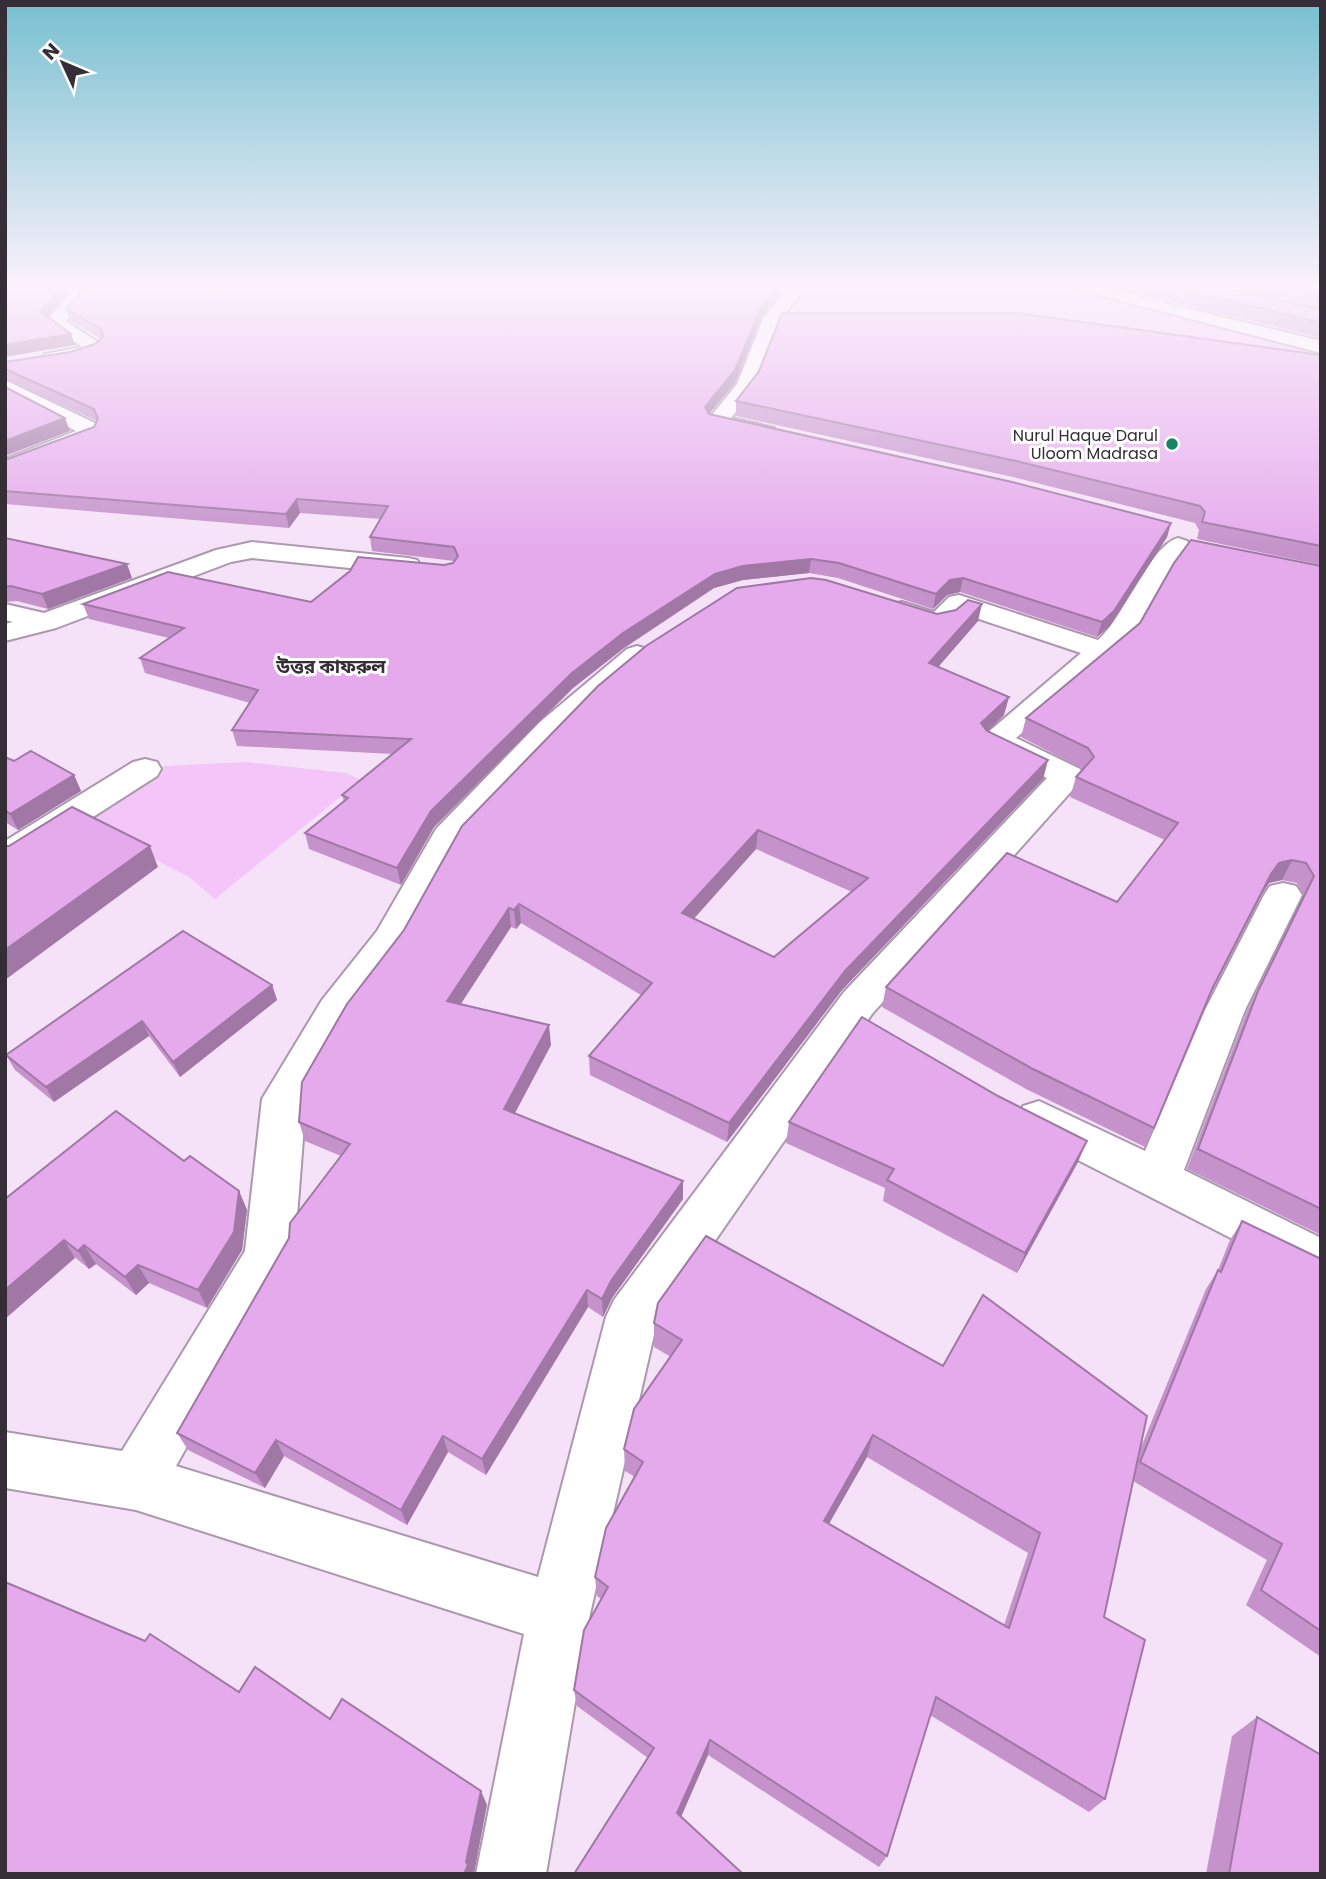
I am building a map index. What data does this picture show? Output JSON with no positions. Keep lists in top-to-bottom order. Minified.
{"districts":["উত্তর কাফরুল"],"places":["Nurul Haque Darul Uloom Madrasa"],"north":"top left"}
